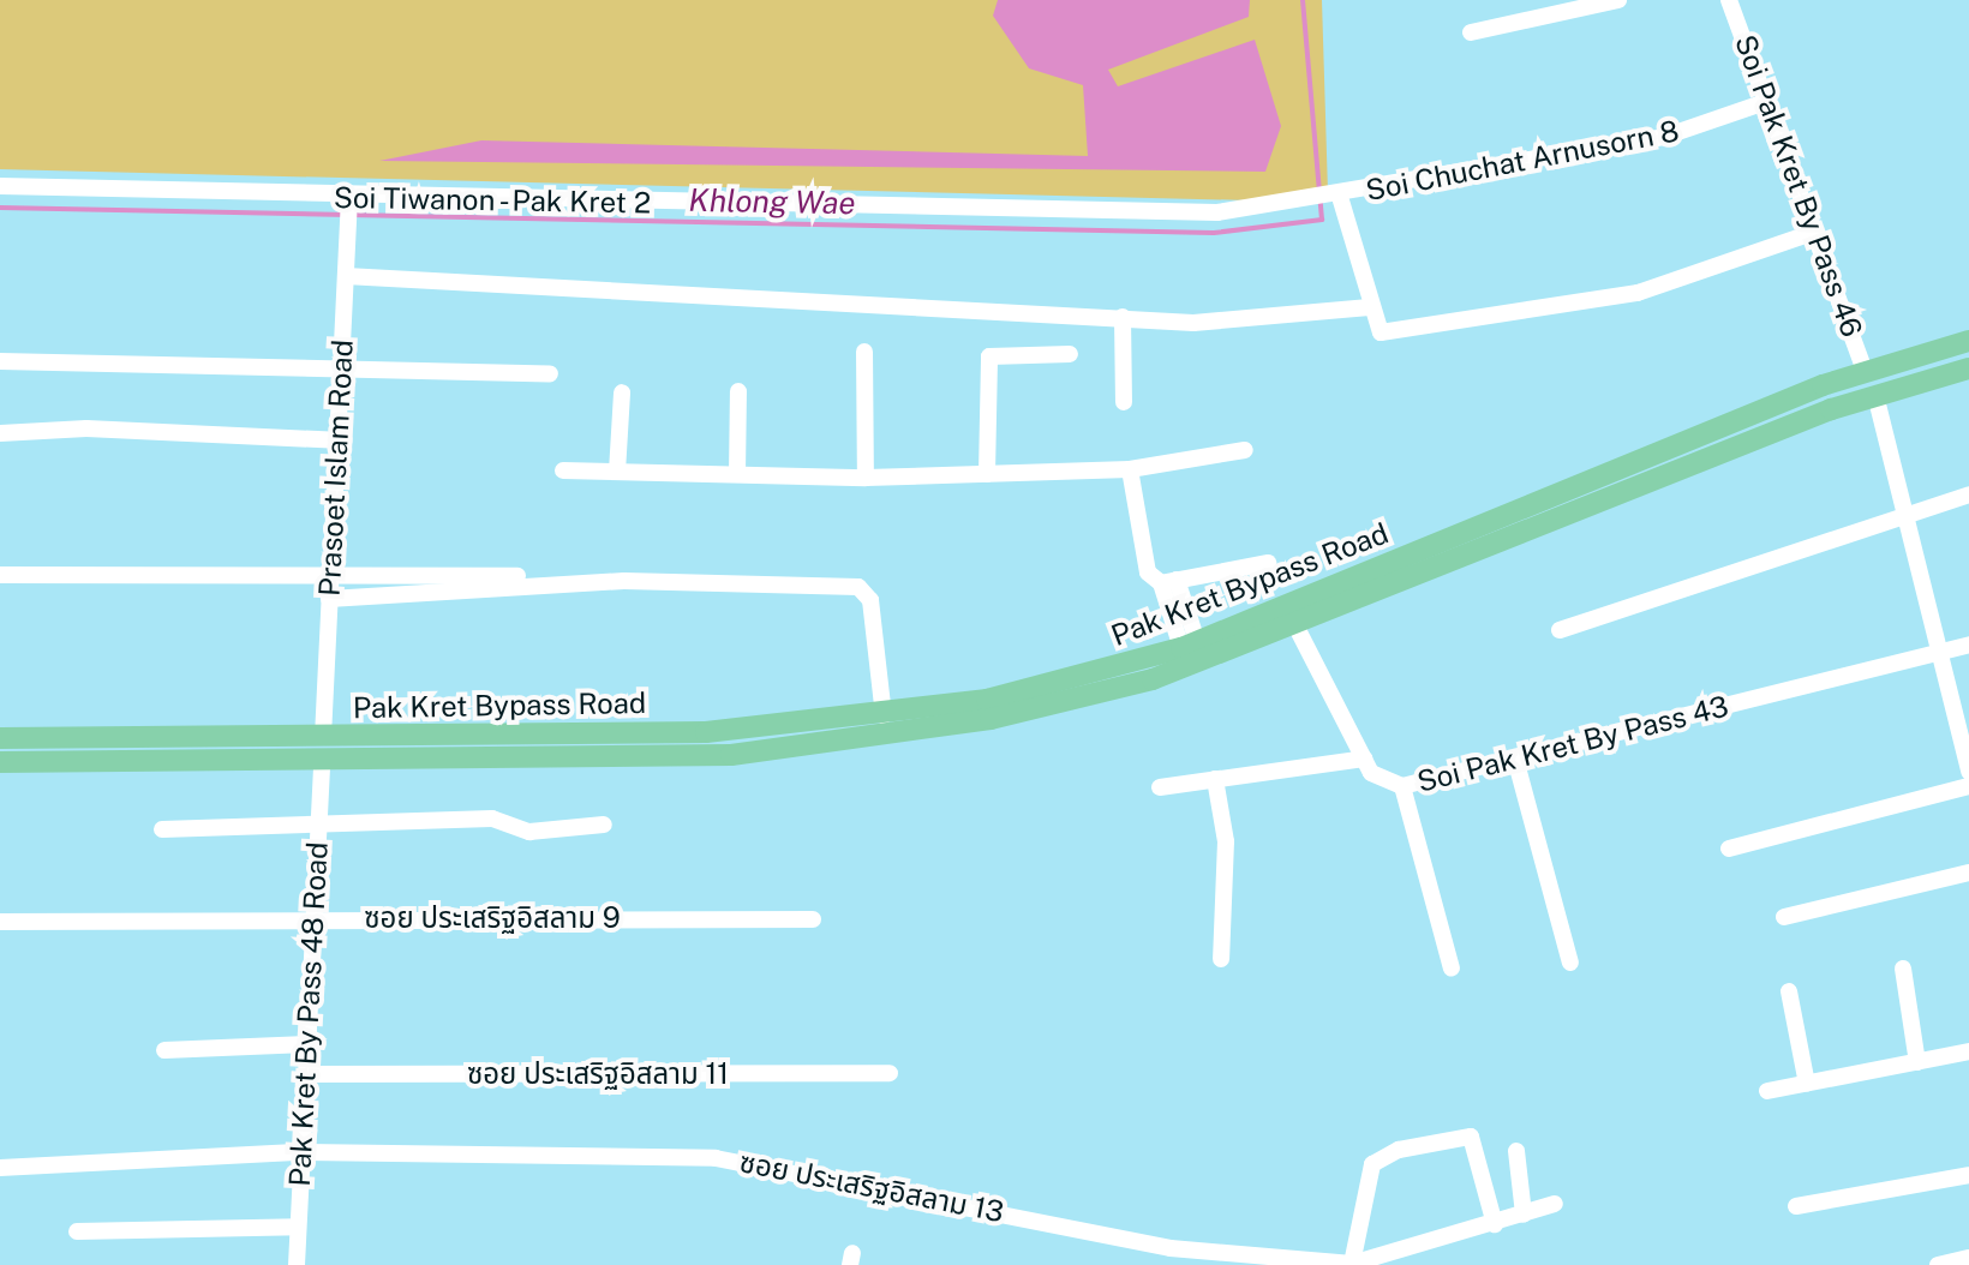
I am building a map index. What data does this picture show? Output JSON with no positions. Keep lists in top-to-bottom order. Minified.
{"streets":{"main road":["Pak Kret Bypass Road"],"street":["Soi Chuchat Arnusorn 8","Soi Pak Kret By Pass 46","Soi Tiwanon - Pak Kret 2","Prasoet Islam Road","Soi Pak Kret By Pass 43","ซอย ประเสริฐอิสลาม 9","Pak Kret By Pass 48 Road","ซอย ประเสริฐอิสลาม 11","ซอย ประเสริฐอิสลาม 13"]},"crossings":[["Soi Chuchat Arnusorn 8","Soi Pak Kret By Pass 46"],["Soi Chuchat Arnusorn 8","Soi Tiwanon - Pak Kret 2"],["Soi Pak Kret By Pass 46","Pak Kret Bypass Road"],["Soi Tiwanon - Pak Kret 2","Prasoet Islam Road"],["Prasoet Islam Road","Pak Kret Bypass Road"],["Pak Kret Bypass Road","Soi Pak Kret By Pass 43"],["Pak Kret Bypass Road","Pak Kret By Pass 48 Road"],["ซอย ประเสริฐอิสลาม 9","Pak Kret By Pass 48 Road"],["Pak Kret By Pass 48 Road","ซอย ประเสริฐอิสลาม 11"],["Pak Kret By Pass 48 Road","ซอย ประเสริฐอิสลาม 13"]],"water":["Khlong Wae"]}
